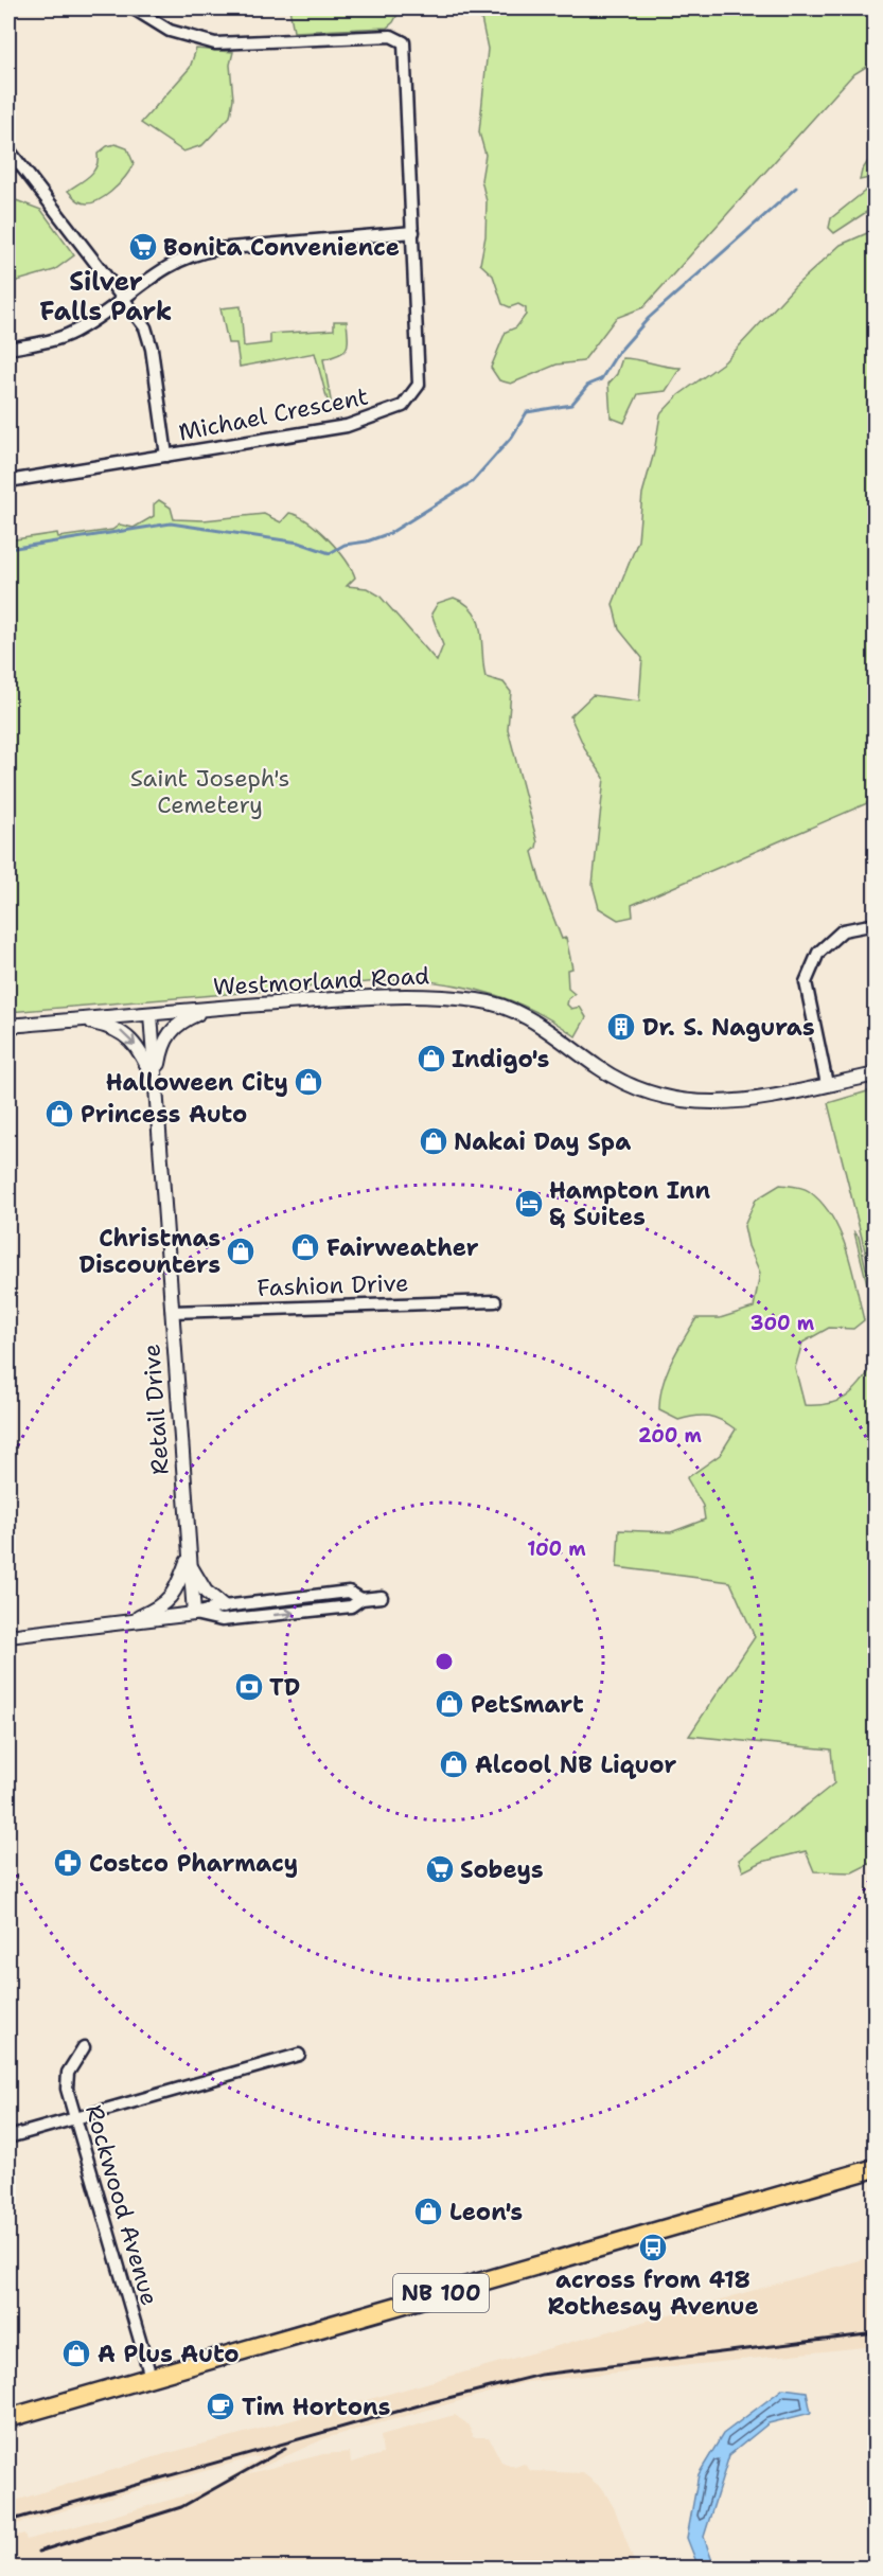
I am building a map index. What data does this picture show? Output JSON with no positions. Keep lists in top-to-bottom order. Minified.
{"streets":{"main road":["NB 100"],"street":["Michael Crescent","Westmorland Road","Fashion Drive","Retail Drive","Rockwood Avenue"]},"crossings":[["Westmorland Road","Retail Drive"],["Fashion Drive","Retail Drive"],["Rockwood Avenue","NB 100"]],"districts":["Silver Falls Park"],"parks":["Saint Joseph's Cemetery"],"places":{"supermarket":["Bonita Convenience","Sobeys"],"building":["Dr. S. Naguras"],"shop":["Indigo's","Halloween City","Princess Auto","Nakai Day Spa","Fairweather","Christmas Discounters","PetSmart","Alcool NB Liquor","Leon's","A Plus Auto"],"hotel":["Hampton Inn & Suites"],"bank":["TD"],"pharmacy":["Costco Pharmacy"],"bus stop":["across from 418 Rothesay Avenue"],"cafe":["Tim Hortons"]},"rings":["300 m","200 m","100 m"]}
